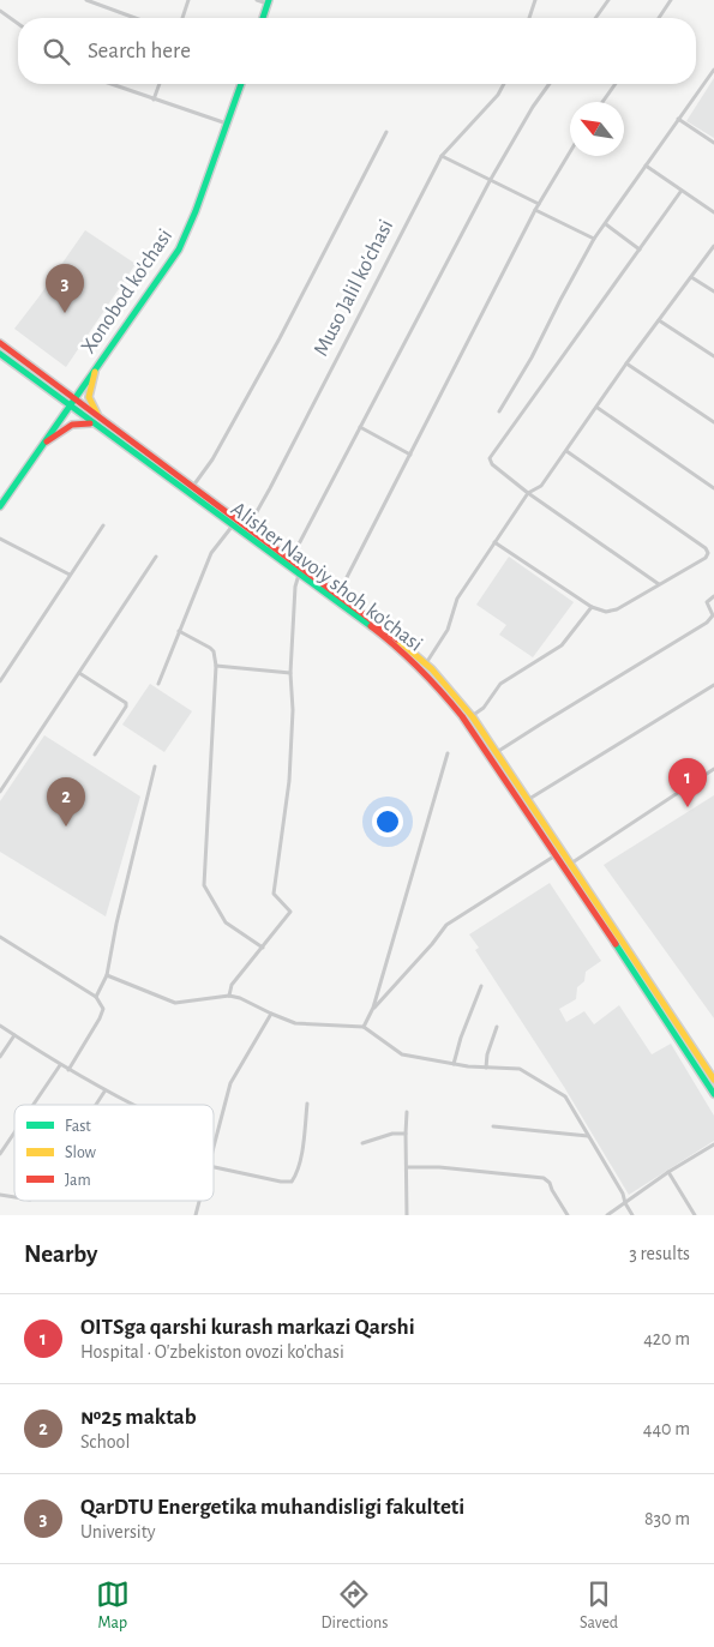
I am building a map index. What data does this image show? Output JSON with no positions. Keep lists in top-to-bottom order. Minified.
{"streets":{"main road":["Xonobod ko'chasi","Alisher Navoiy shoh ko'chasi"],"street":["Muso Jalil ko'chasi"]},"crossings":[["Muso Jalil ko'chasi","Alisher Navoiy shoh ko'chasi"],["Xonobod ko'chasi","Alisher Navoiy shoh ko'chasi"]],"legend":["Fast","Slow","Jam"],"north":"top left","page":{"search":"Search here","pins":["3","1","2"],"heading":["Nearby","3 results"],"list":[{"mark":"1","name":"OITSga qarshi kurash markazi Qarshi","note":"Hospital · O'zbekiston ovozi ko'chasi","value":"420 m"},{"mark":"2","name":"№25 maktab","note":"School","value":"440 m"},{"mark":"3","name":"QarDTU Energetika muhandisligi fakulteti","note":"University","value":"830 m"}],"nav":["Map","Directions","Saved"]}}
